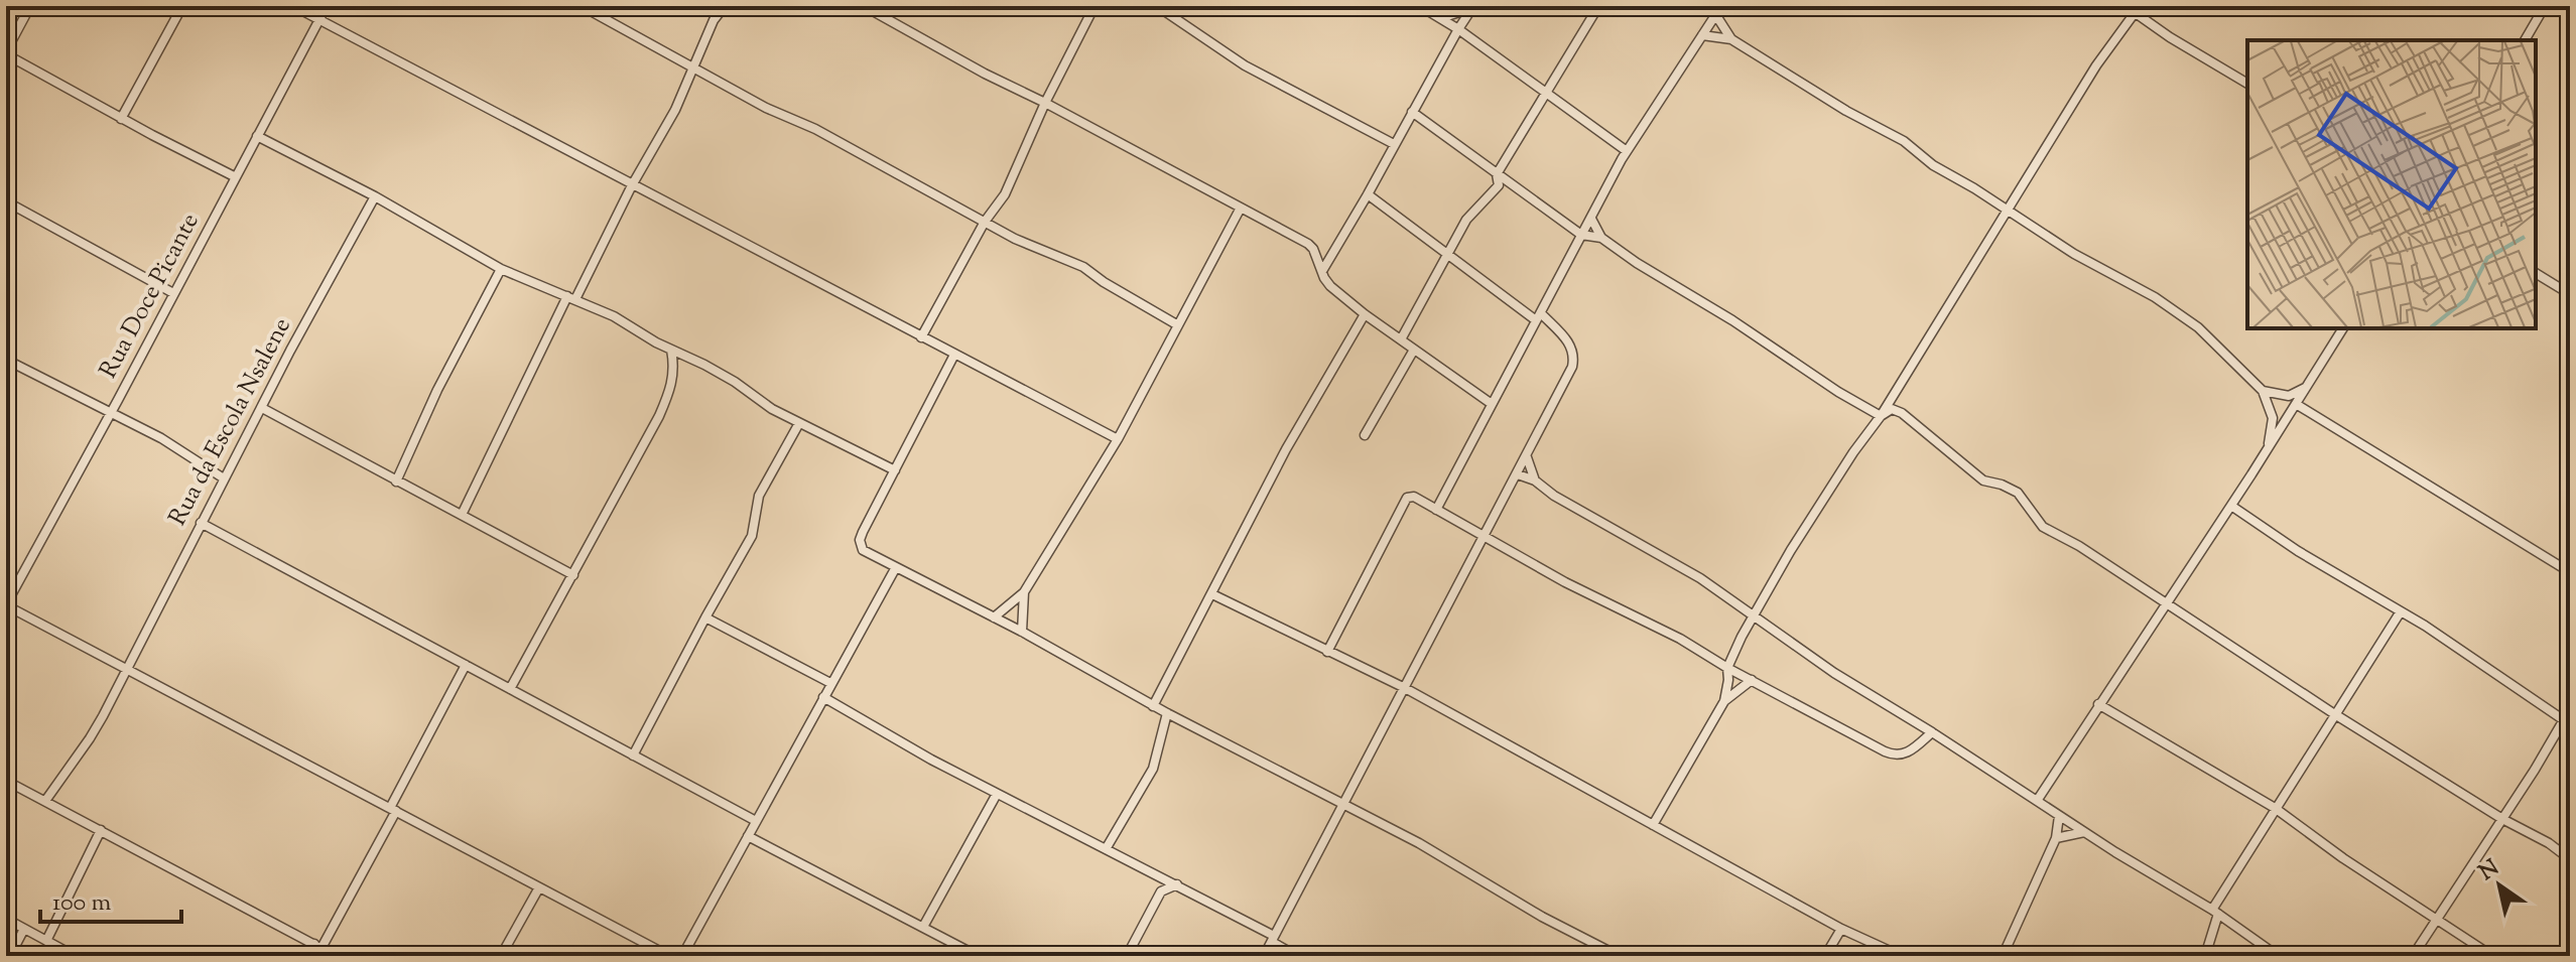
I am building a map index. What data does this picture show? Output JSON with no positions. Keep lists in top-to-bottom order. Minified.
{"streets":{"street":["Rua Doce Picante","Rua da Escola Nsalene"]},"scale_bar":"100 m","north":"top left"}
